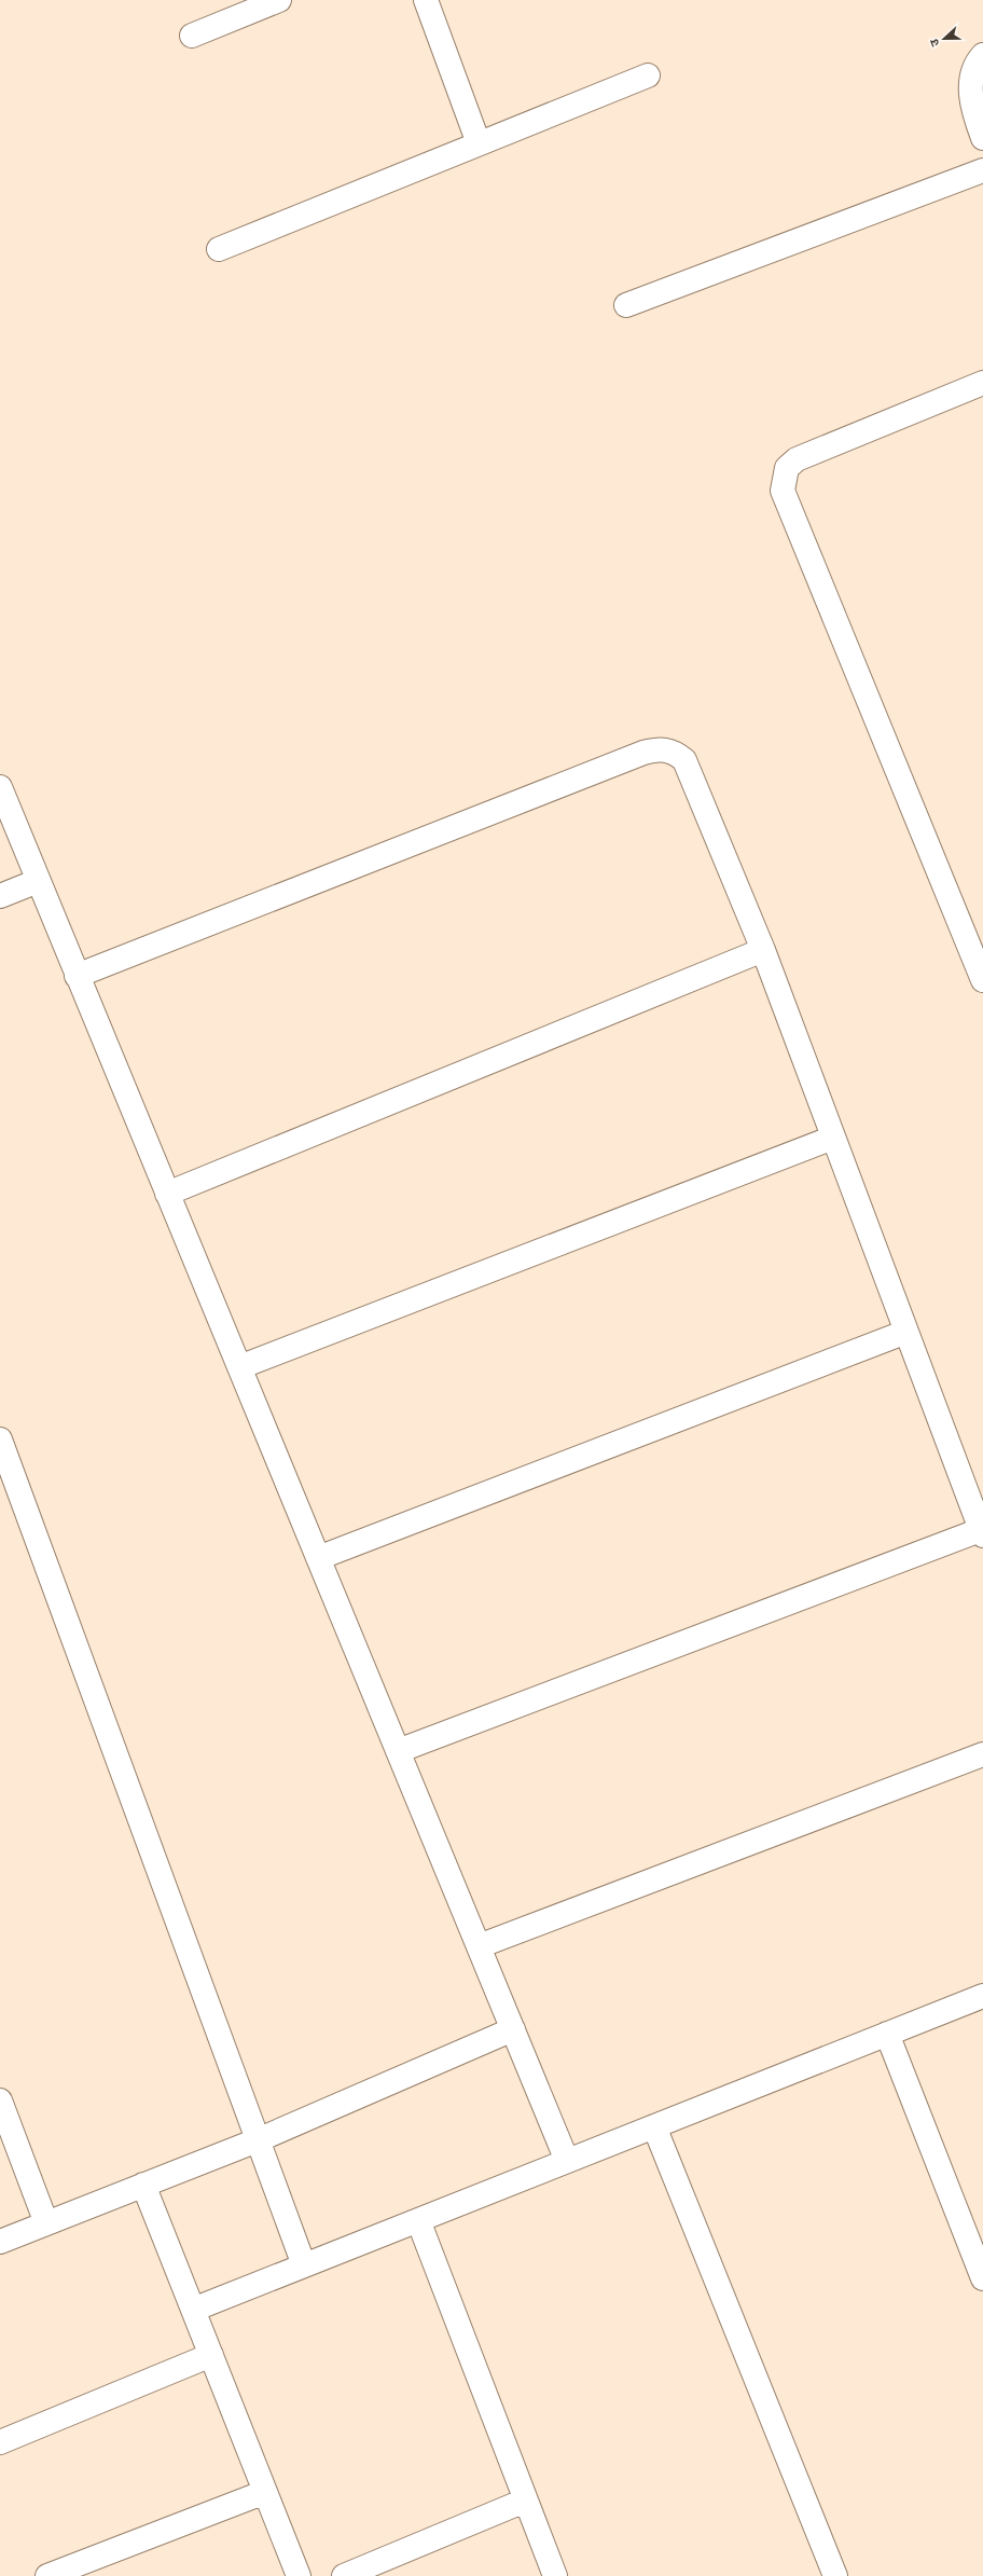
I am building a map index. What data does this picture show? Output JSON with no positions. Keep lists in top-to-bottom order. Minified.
{"north":"left"}
